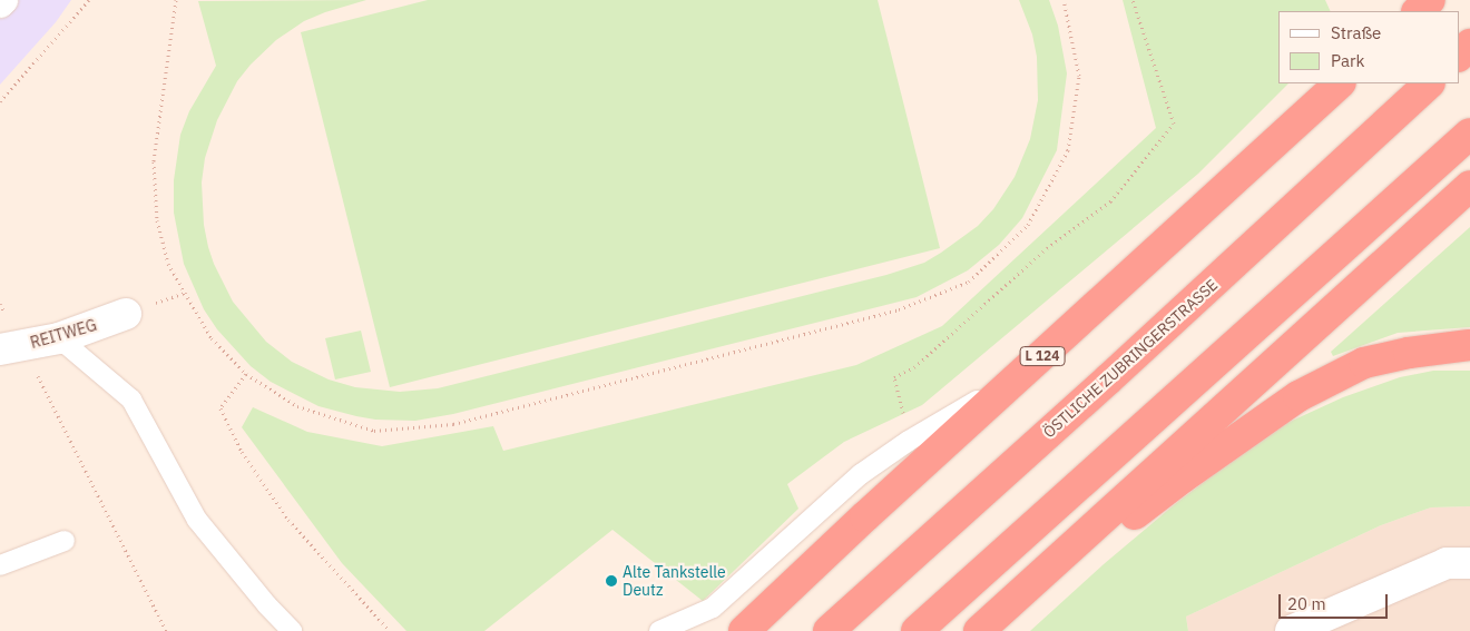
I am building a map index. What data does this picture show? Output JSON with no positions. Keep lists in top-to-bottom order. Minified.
{"streets":{"highway":["L 124","ÖSTLICHE ZUBRINGERSTRASSE"],"street":["REITWEG"]},"places":["Alte Tankstelle Deutz"],"legend":["Straße","Park"],"scale_bar":"20 m"}
